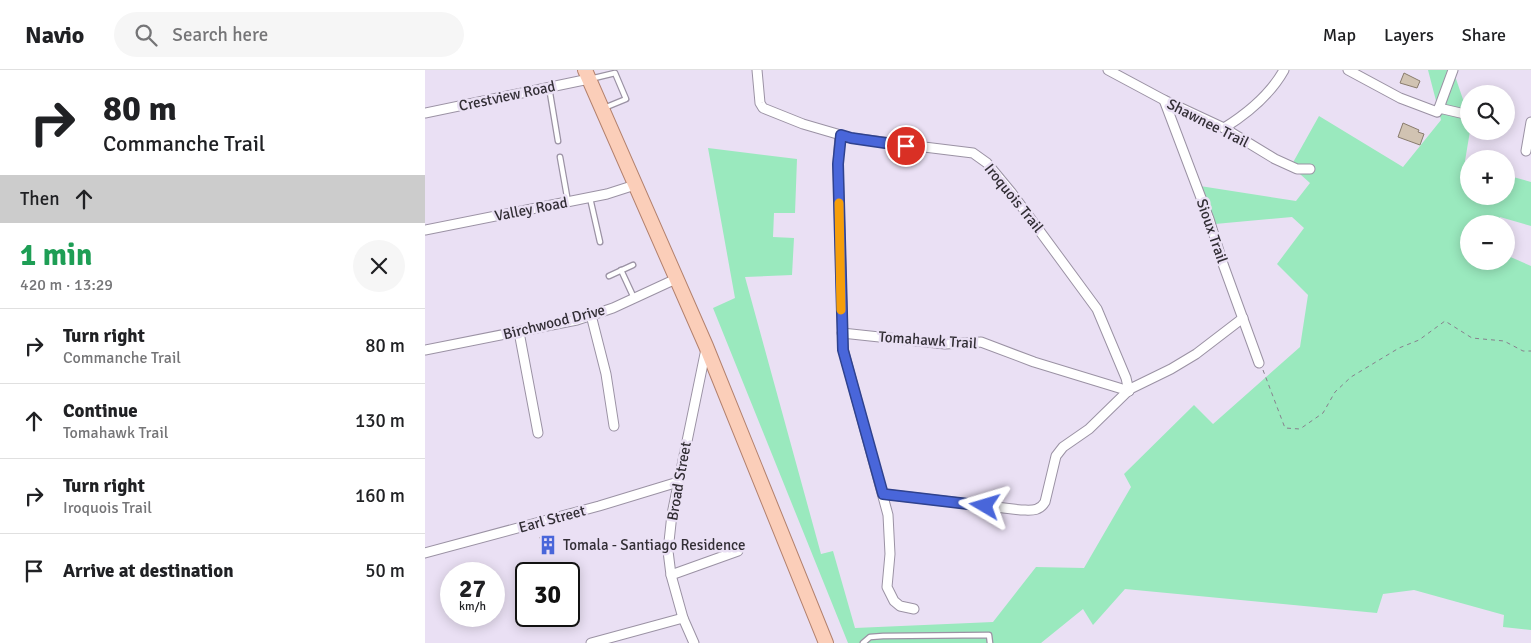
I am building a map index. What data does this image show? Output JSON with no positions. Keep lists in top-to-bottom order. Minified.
{"streets":{"street":["Crestview Road","Shawnee Trail","Iroquois Trail","Valley Road","Sioux Trail","Birchwood Drive","Tomahawk Trail","Broad Street","Earl Street"]},"crossings":[["Shawnee Trail","Sioux Trail"],["Iroquois Trail","Tomahawk Trail"],["Broad Street","Earl Street"]],"places":{"building":["Tomala - Santiago Residence"]},"page":{"header":"Navio","search":"Search here","nav":["Map","Layers","Share"],"turn":["80 m","Commanche Trail"],"map_buttons":["+","−"],"then":"Then","heading":["1 min","420 m · 13:29"],"list":[{"name":"Turn right","note":"Commanche Trail","value":"80 m"},{"name":"Continue","note":"Tomahawk Trail","value":"130 m"},{"name":"Turn right","note":"Iroquois Trail","value":"160 m"},{"name":"Arrive at destination","value":"50 m"}],"speed":"27 km/h","limit":"30"}}
